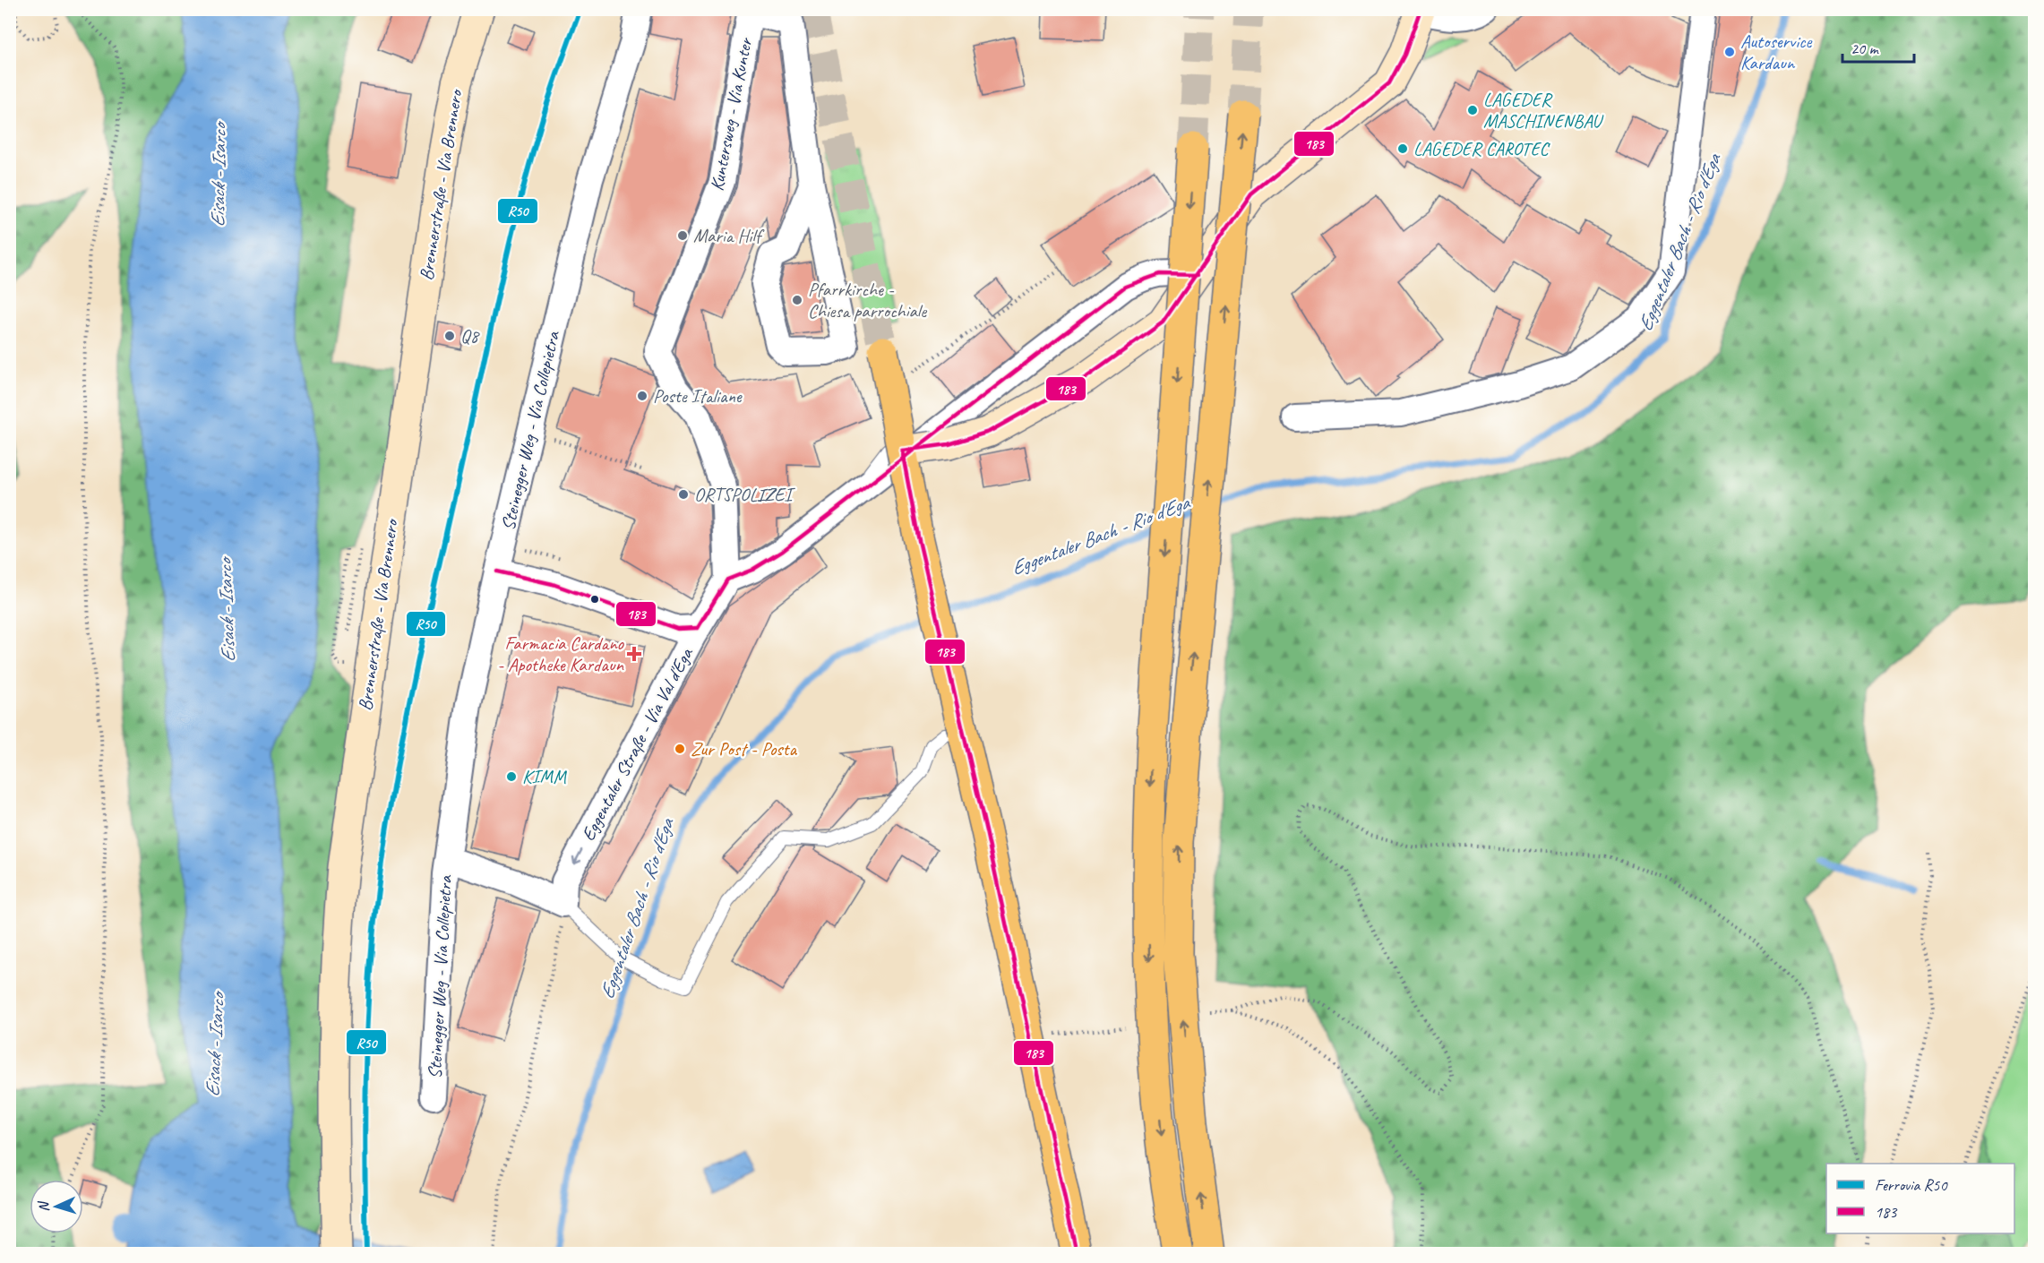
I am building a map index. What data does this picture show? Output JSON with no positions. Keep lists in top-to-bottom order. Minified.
{"streets":{"main road":["Brennerstraße - Via Brennero"],"street":["Kuntersweg - Via Kunter","Steinegger Weg - Via Collepietra","Eggentaler Straße - Via Val d'Ega"]},"crossings":[["Kuntersweg - Via Kunter","Eggentaler Straße - Via Val d'Ega"],["Steinegger Weg - Via Collepietra","Eggentaler Straße - Via Val d'Ega"]],"one_way":["Eggentaler Straße - Via Val d'Ega"],"water":["Eisack - Isarco","Eggentaler Bach - Rio d'Ega"],"places":{"other":["Autoservice Kardaun","LAGEDER MASCHINENBAU","LAGEDER CAROTEC","Maria Hilf","Pfarrkirche - Chiesa parrochiale","Q8","Poste Italiane","ORTSPOLIZEI","Zur Post - Posta","KIMM"],"health":["Farmacia Cardano - Apotheke Kardaun"]},"lines":["rail line R50","transit line 183"],"legend":["Ferrovia R50","183"],"scale_bar":"20 m","north":"left"}
